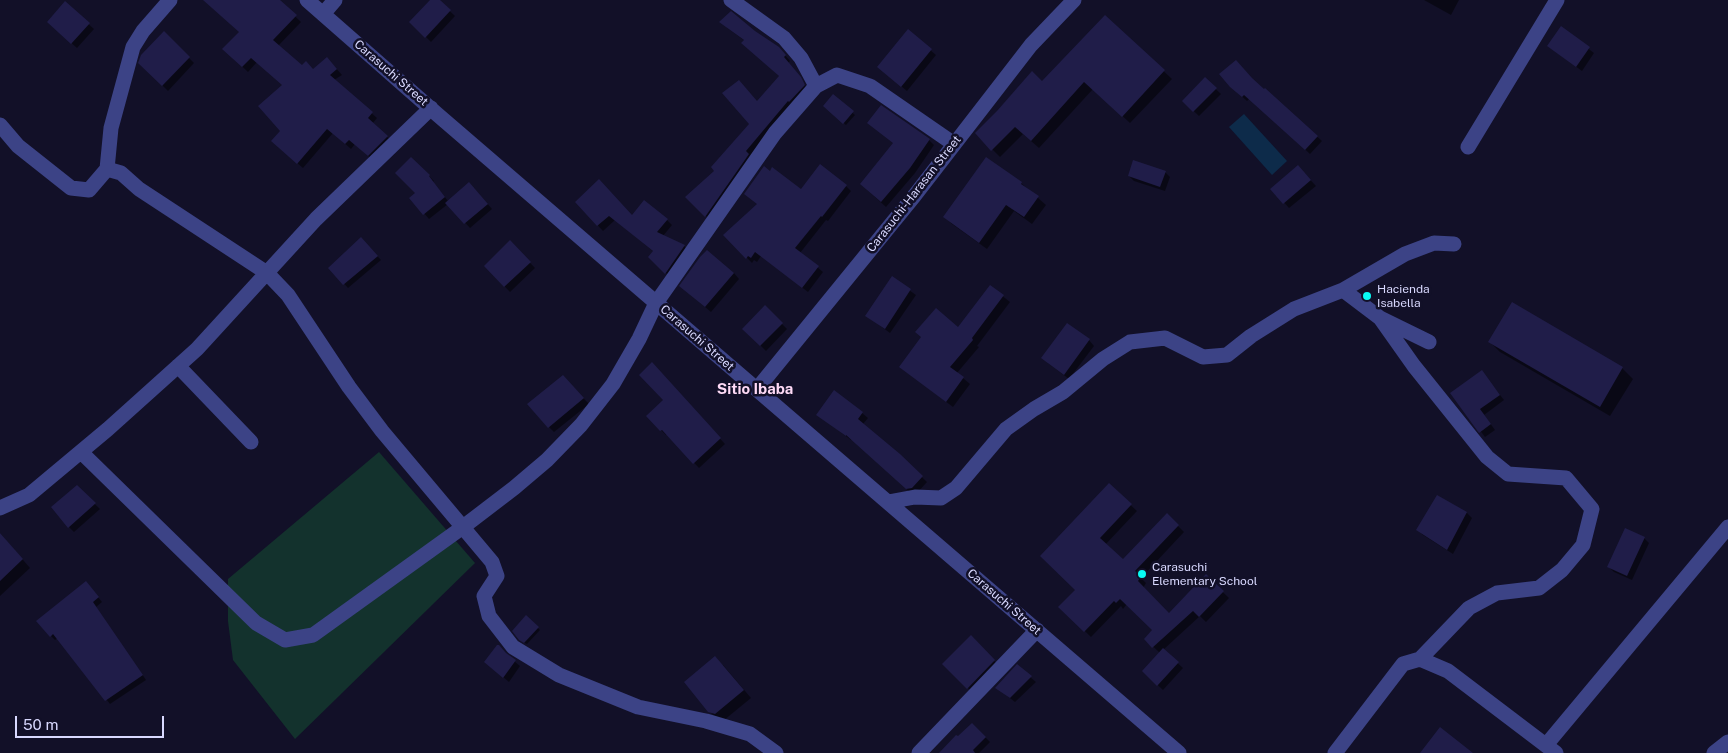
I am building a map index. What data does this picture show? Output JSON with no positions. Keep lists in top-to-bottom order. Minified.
{"streets":{"street":["Carasuchi Street","Carasuchi-Harasan Street"]},"crossings":[["Carasuchi Street","Carasuchi-Harasan Street"]],"districts":["Sitio Ibaba"],"places":["Hacienda Isabella","Carasuchi Elementary School"],"scale_bar":"50 m"}
